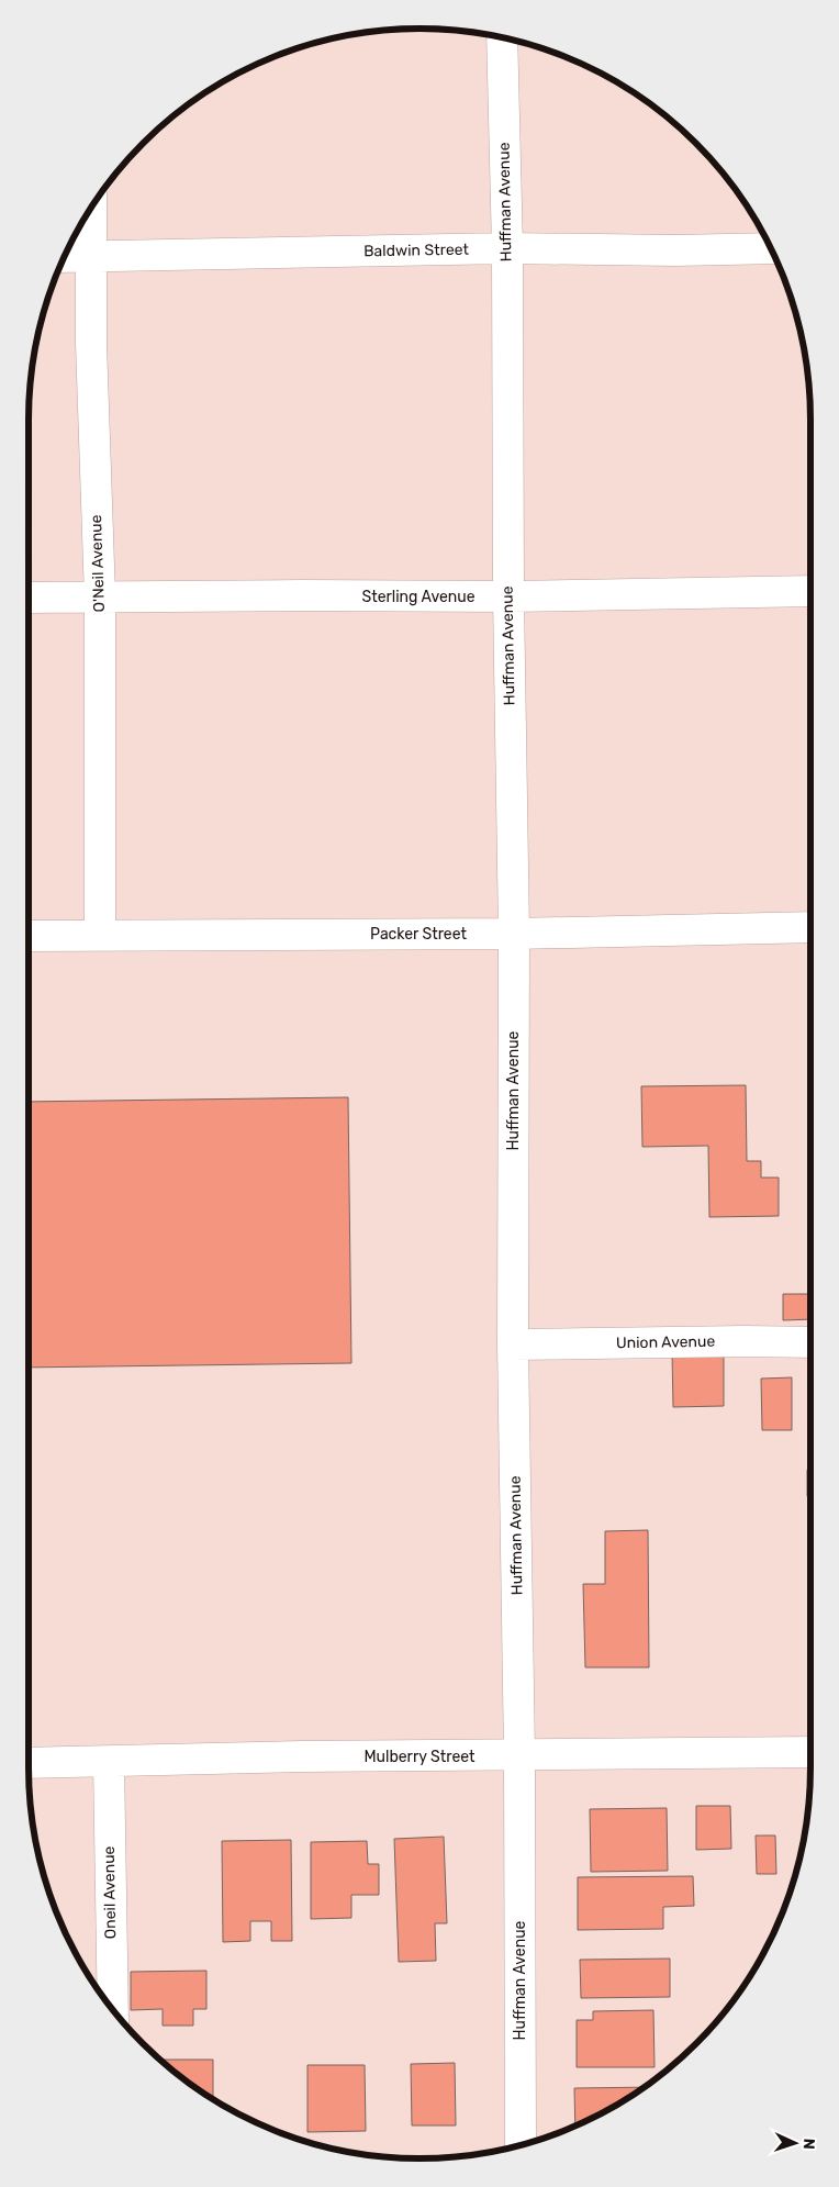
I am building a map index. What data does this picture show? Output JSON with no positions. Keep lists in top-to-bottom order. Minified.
{"streets":{"street":["Huffman Avenue","Baldwin Street","O'Neil Avenue","Sterling Avenue","Packer Street","Union Avenue","Mulberry Street","Oneil Avenue"]},"crossings":[["Huffman Avenue","Baldwin Street"],["Huffman Avenue","Sterling Avenue"],["Huffman Avenue","Packer Street"],["Huffman Avenue","Union Avenue"],["Huffman Avenue","Mulberry Street"],["Baldwin Street","O'Neil Avenue"],["O'Neil Avenue","Sterling Avenue"],["O'Neil Avenue","Packer Street"],["Mulberry Street","Oneil Avenue"]],"north":"right"}
